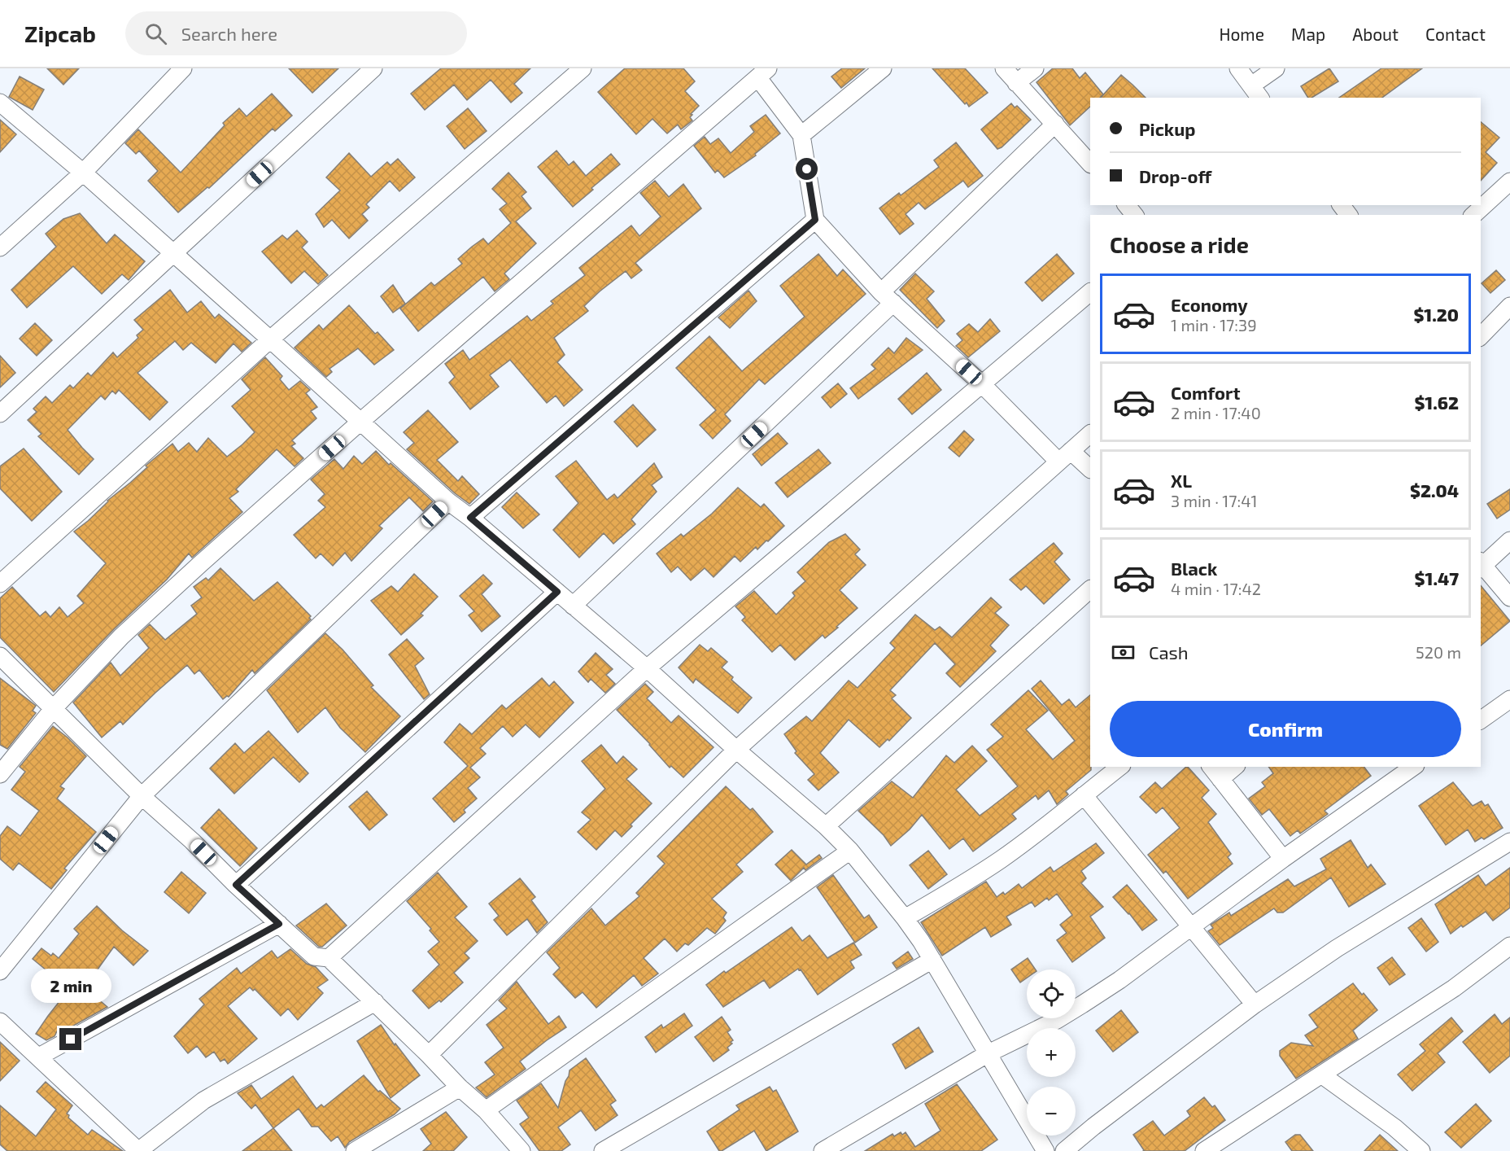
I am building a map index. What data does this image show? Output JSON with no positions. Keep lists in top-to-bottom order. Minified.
{"page":{"header":"Zipcab","search":"Search here","nav":["Home","Map","About","Contact"],"banner":["Pickup","Drop-off"],"heading":"Choose a ride","list":[{"name":"Economy","note":"1 min · 17:39","value":"$1.20"},{"name":"Comfort","note":"2 min · 17:40","value":"$1.62"},{"name":"XL","note":"3 min · 17:41","value":"$2.04"},{"name":"Black","note":"4 min · 17:42","value":"$1.47"}],"pay":["Cash","520 m"],"buttons":"Confirm","bubble":"2 min","map_buttons":["+","−"]}}
